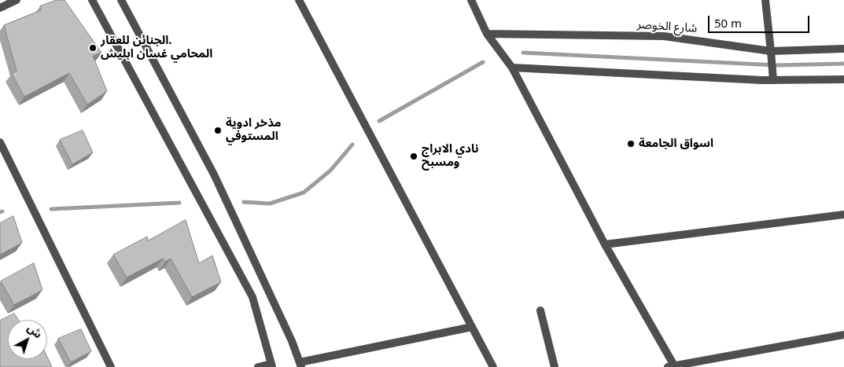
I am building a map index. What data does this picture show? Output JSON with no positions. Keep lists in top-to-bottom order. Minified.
{"streets":{"street":["شارع الخوصر"]},"places":["الجنائن للعقار. المحامي غسان ابليش","مذخر ادویة المستوفي","اسواق الجامعة","نادي الابراج ومسبح"],"scale_bar":"50 m","north":"top right"}
